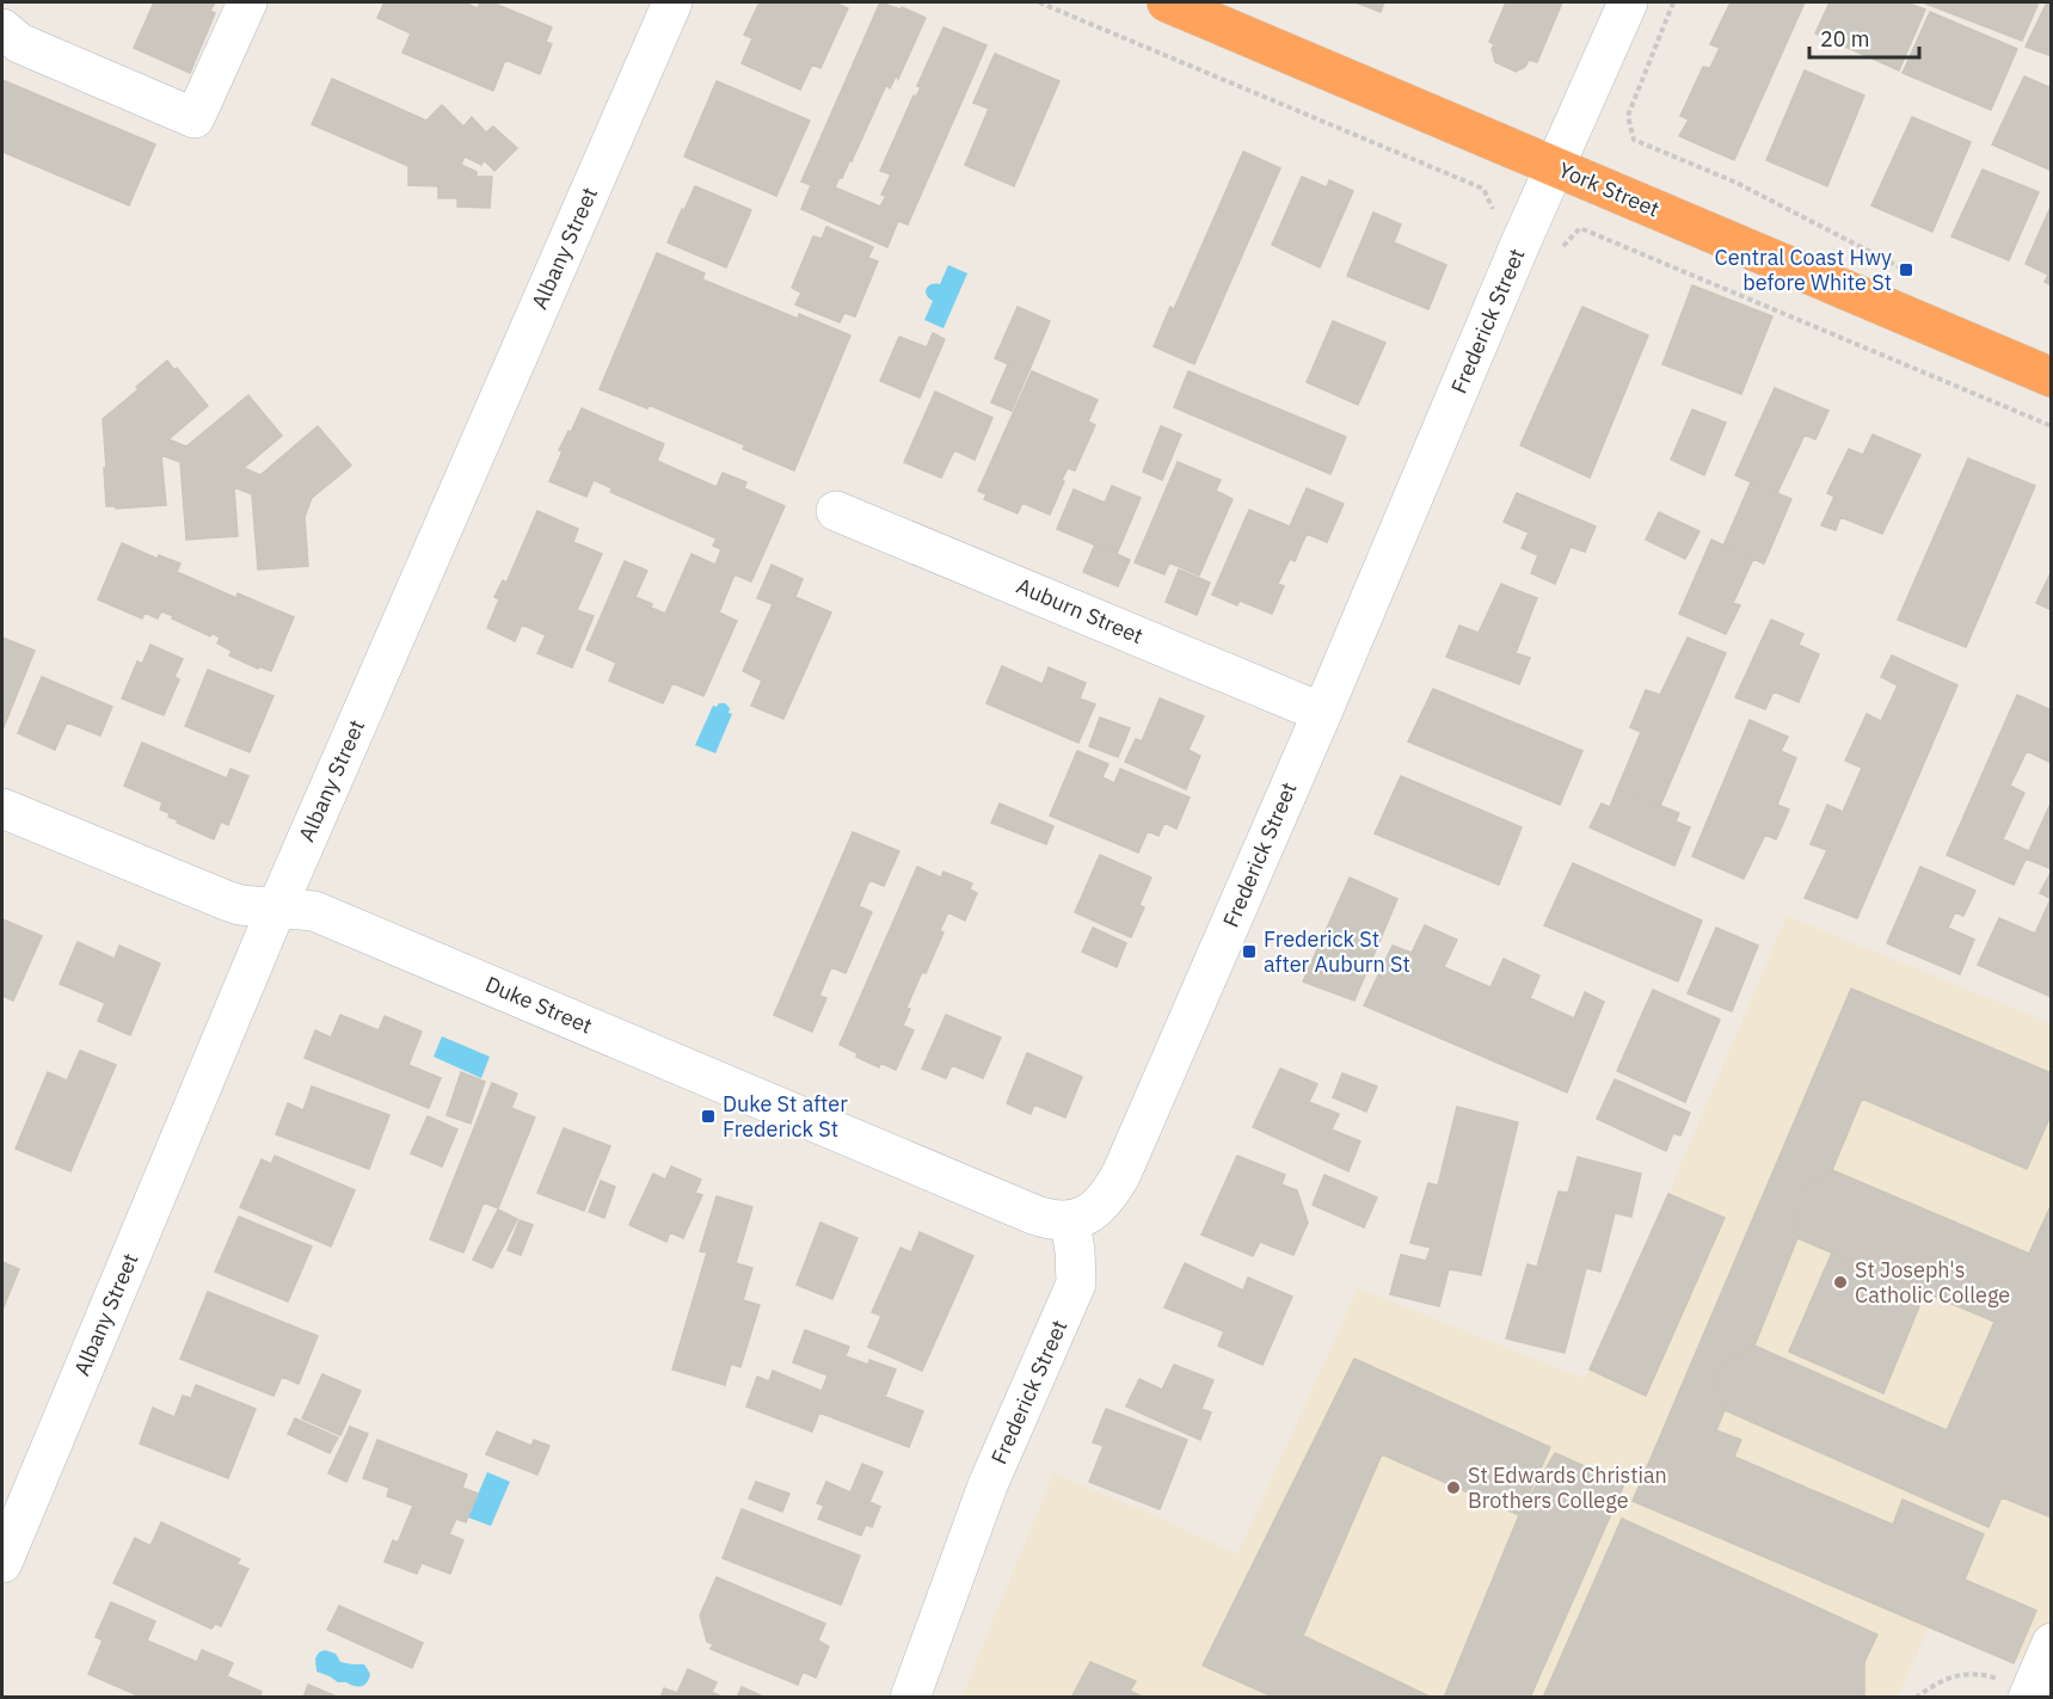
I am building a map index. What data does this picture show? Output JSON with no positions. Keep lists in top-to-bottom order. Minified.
{"streets":{"highway":["York Street"],"street":["Albany Street","Frederick Street","Auburn Street","Duke Street"]},"crossings":[["York Street","Frederick Street"],["Albany Street","Duke Street"],["Frederick Street","Auburn Street"],["Frederick Street","Duke Street"]],"places":{"transit":["Central Coast Hwy before White St","Frederick St after Auburn St","Duke St after Frederick St"],"other":["St Joseph's Catholic College","St Edwards Christian Brothers College"]},"scale_bar":"20 m"}
